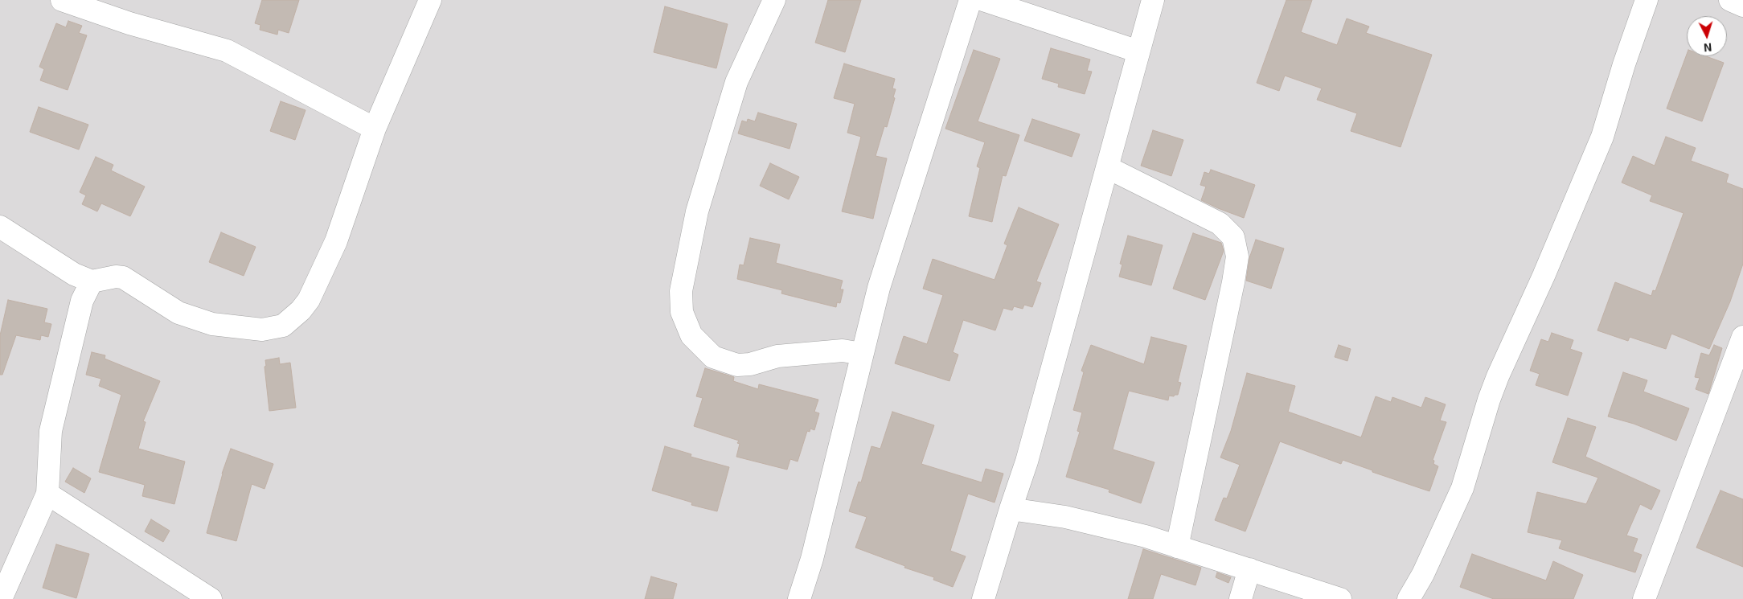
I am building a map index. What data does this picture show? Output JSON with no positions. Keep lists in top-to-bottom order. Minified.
{"north":"bottom"}
